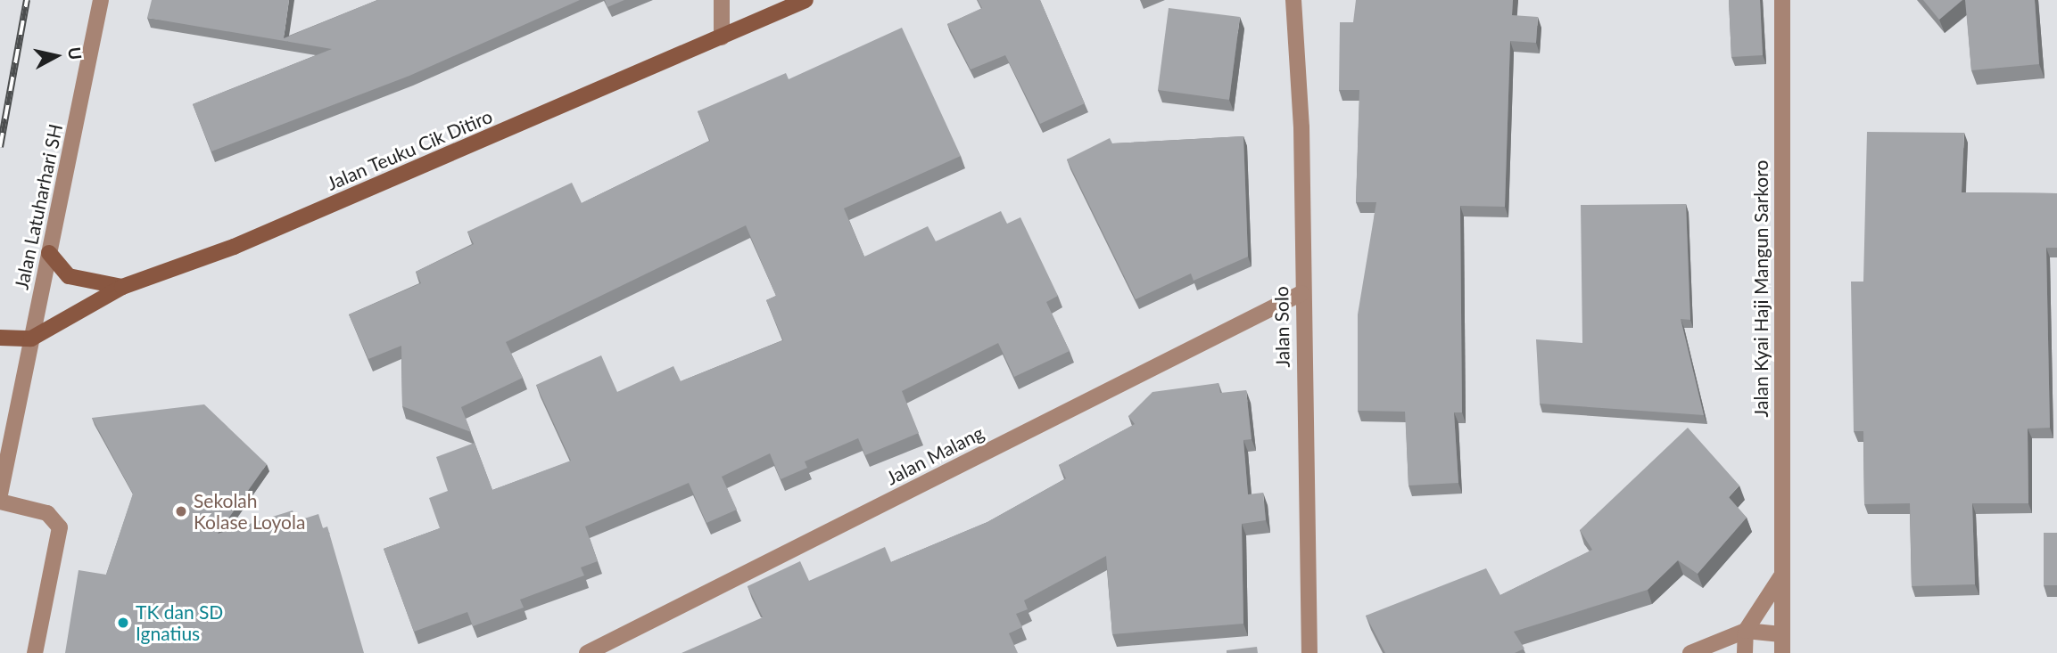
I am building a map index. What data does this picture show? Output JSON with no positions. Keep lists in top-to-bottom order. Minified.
{"streets":{"main road":["Jalan Teuku Cik Ditiro"],"street":["Jalan Latuharhari SH","Jalan Kyai Haji Mangun Sarkoro","Jalan Solo","Jalan Malang"]},"crossings":[["Jalan Teuku Cik Ditiro","Jalan Latuharhari SH"],["Jalan Solo","Jalan Malang"]],"places":["Sekolah Kolase Loyola","TK dan SD Ignatius"],"north":"right"}
